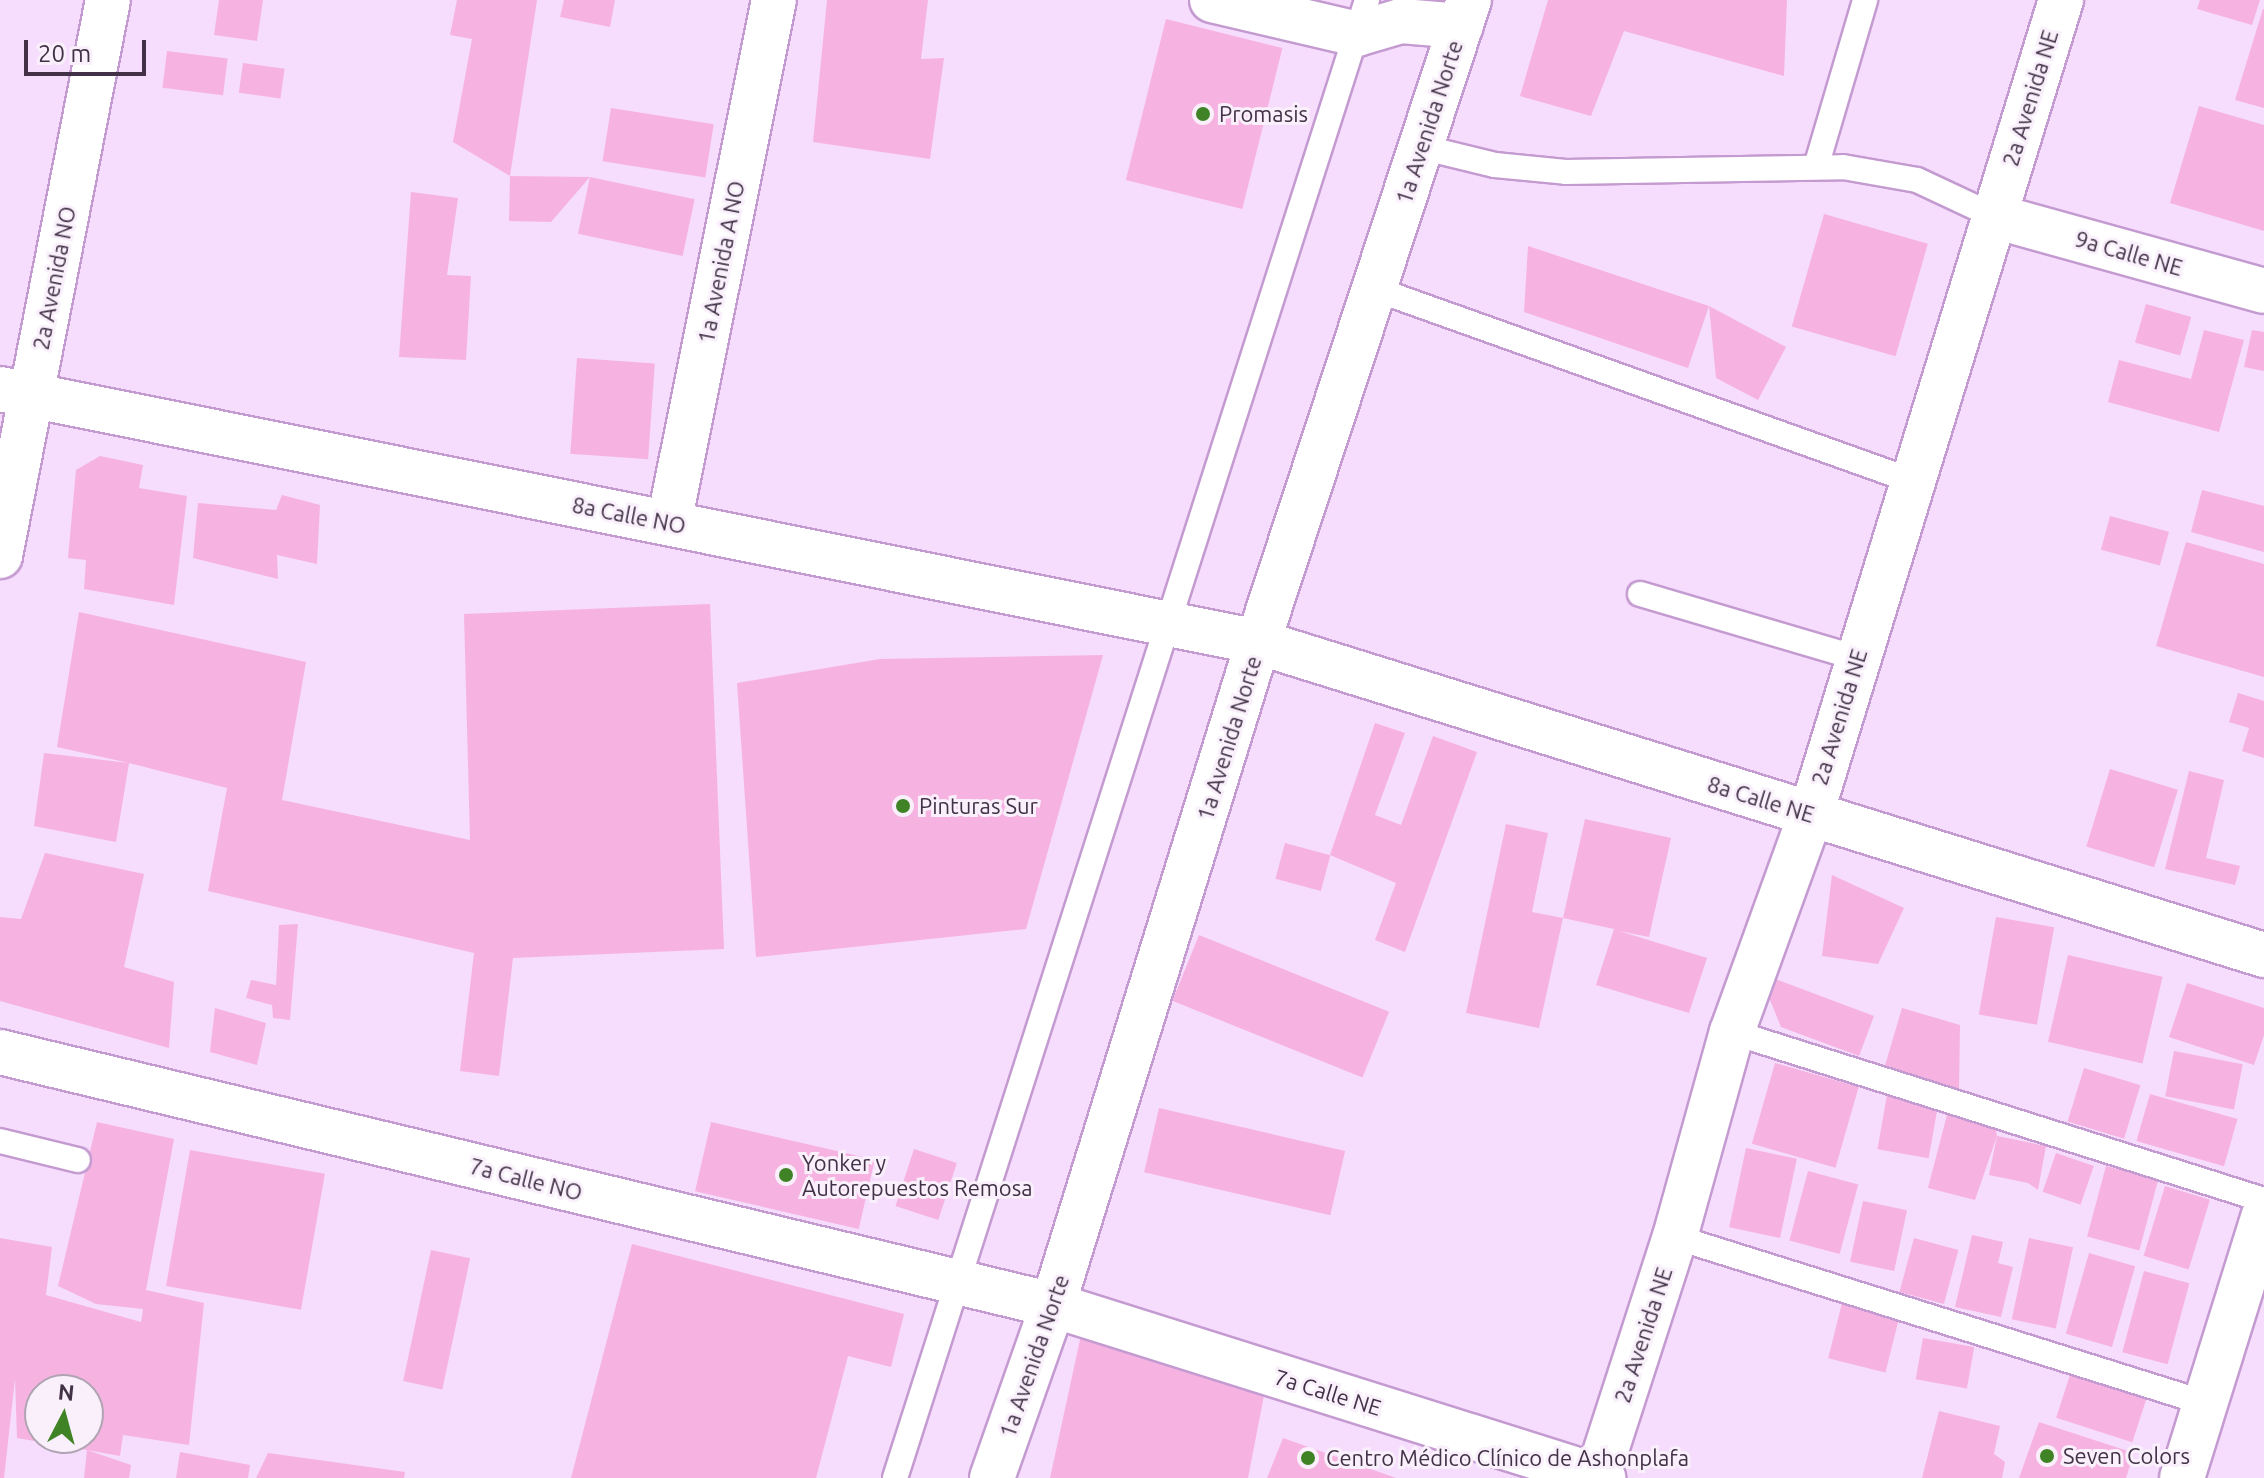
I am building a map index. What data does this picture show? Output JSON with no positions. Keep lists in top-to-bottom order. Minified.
{"streets":{"street":["2a Avenida NE","1a Avenida Norte","9a Calle NE","1a Avenida A NO","2a Avenida NO","8a Calle NO","8a Calle NE","7a Calle NO","7a Calle NE"]},"crossings":[["2a Avenida NE","9a Calle NE"],["2a Avenida NE","8a Calle NE"],["2a Avenida NE","7a Calle NE"],["1a Avenida Norte","8a Calle NO"],["1a Avenida Norte","8a Calle NE"],["1a Avenida Norte","7a Calle NO"],["1a Avenida Norte","7a Calle NE"],["1a Avenida A NO","8a Calle NO"],["2a Avenida NO","8a Calle NO"],["8a Calle NO","8a Calle NE"],["7a Calle NO","7a Calle NE"]],"places":["Promasis","Pinturas Sur","Yonker y Autorepuestos Remosa","Seven Colors","Centro Médico Clínico de Ashonplafa"],"scale_bar":"20 m","north":"top"}
